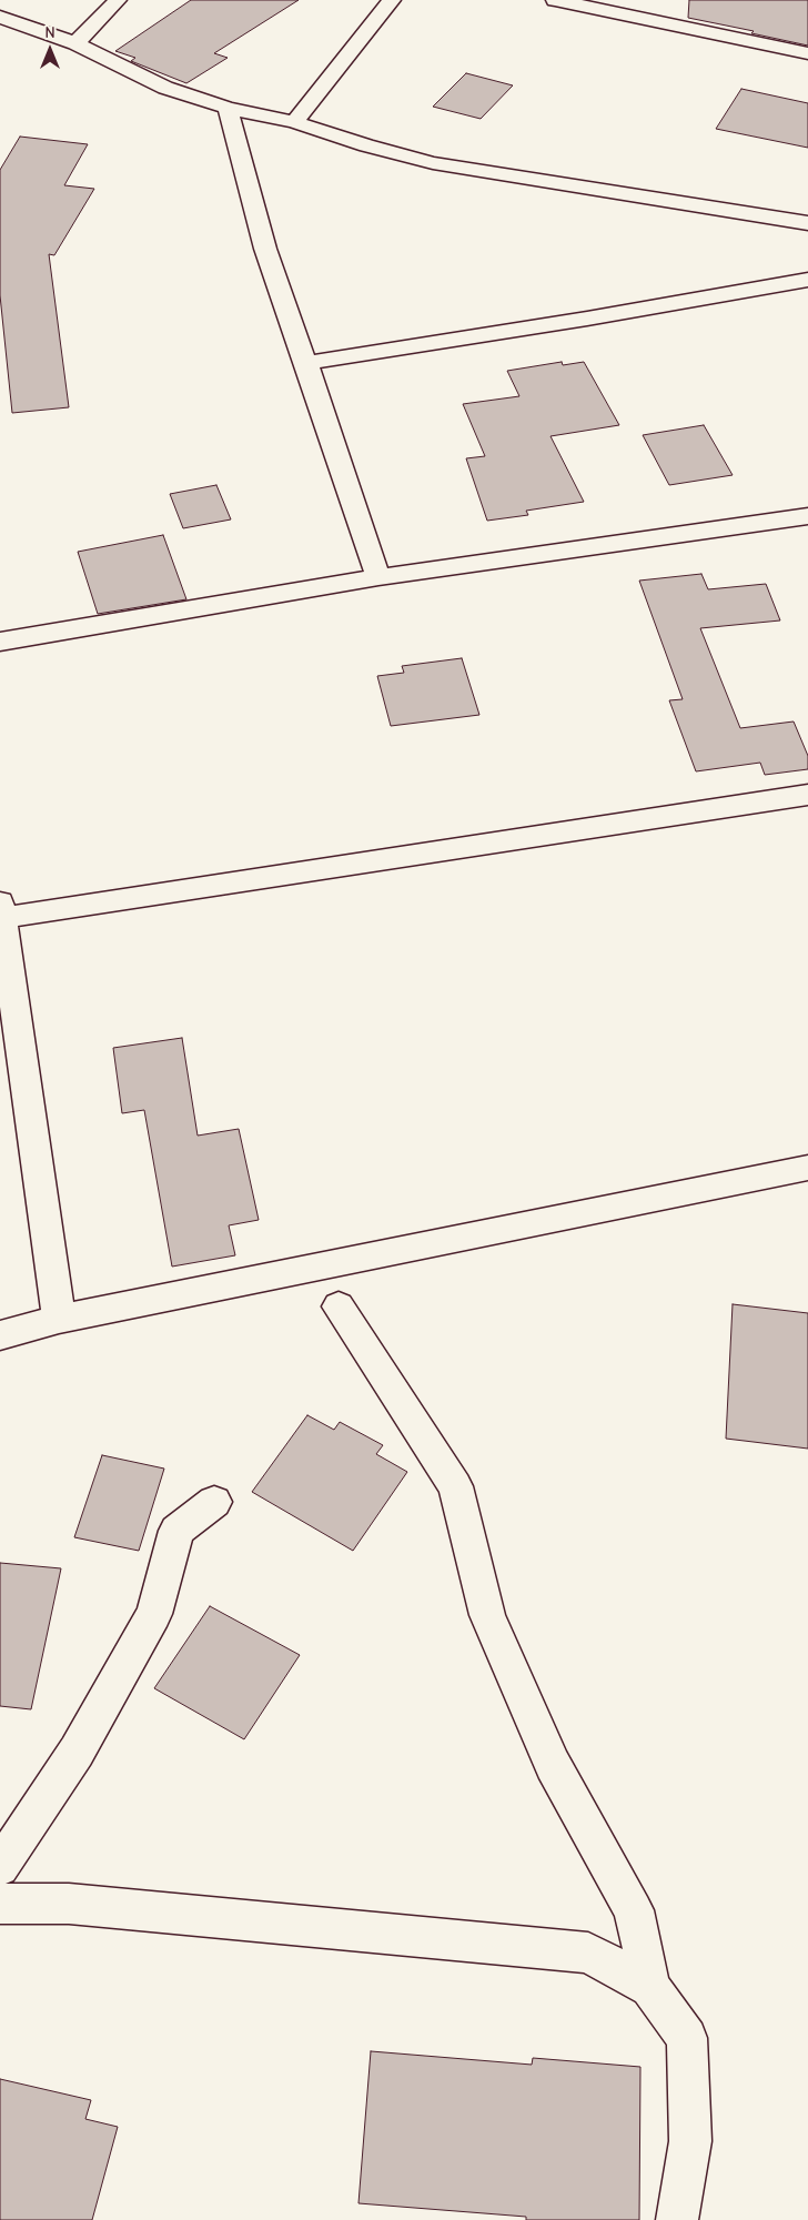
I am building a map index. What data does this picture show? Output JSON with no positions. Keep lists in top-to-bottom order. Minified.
{"north":"top"}
